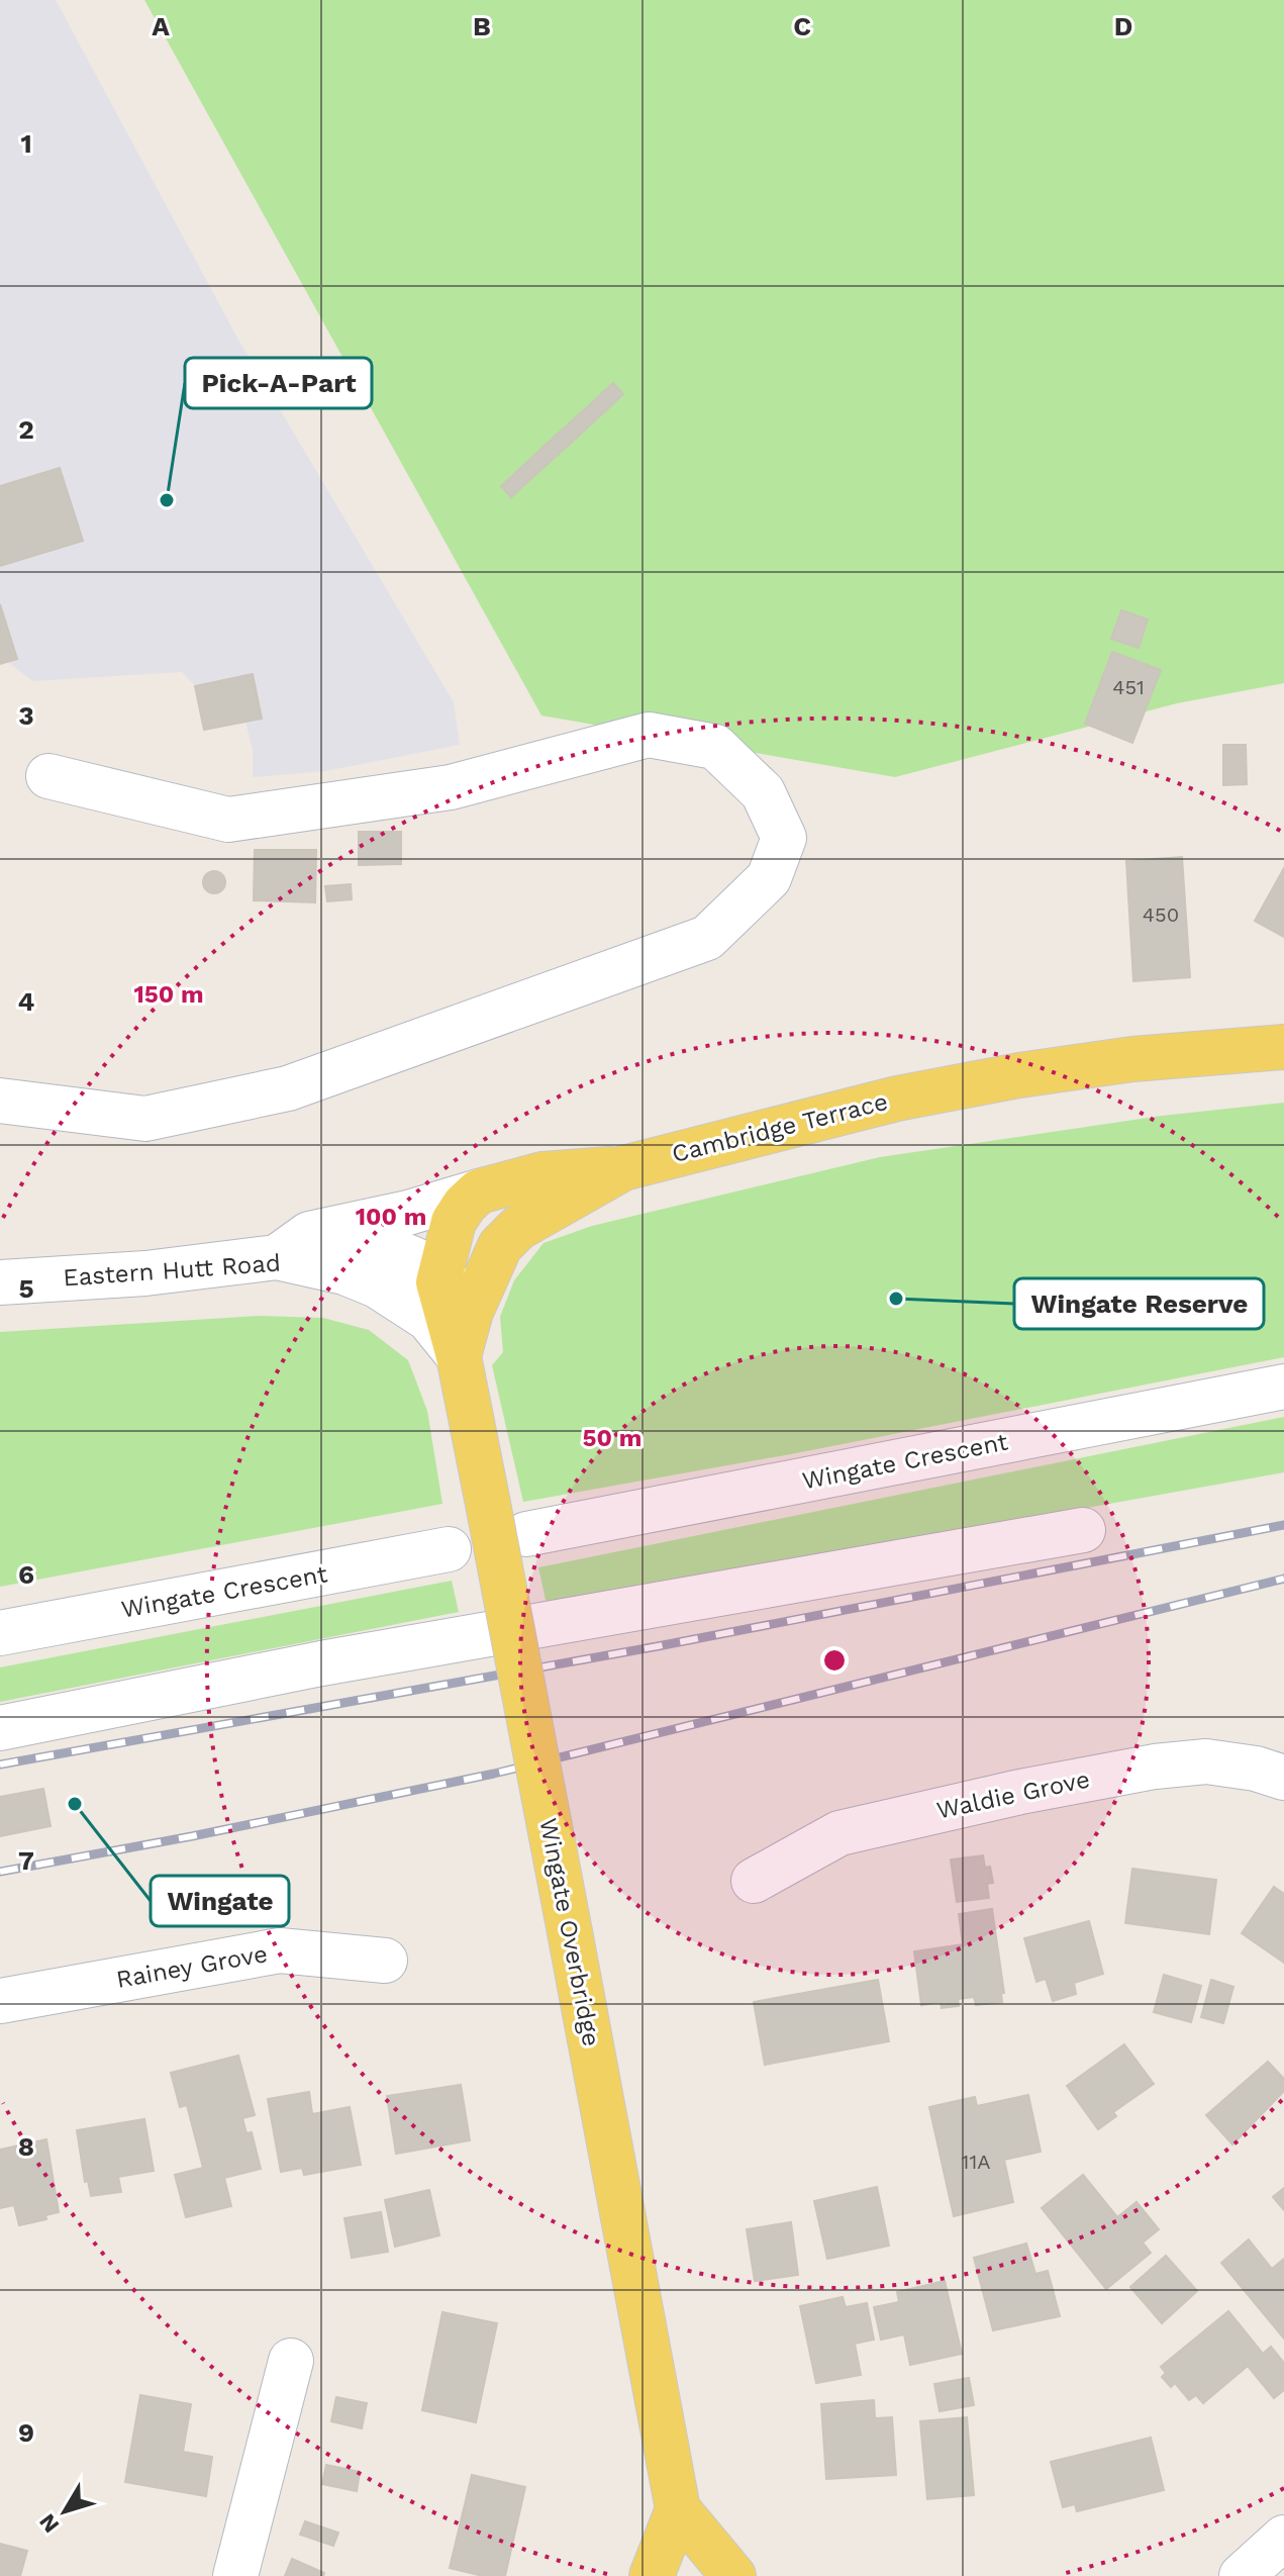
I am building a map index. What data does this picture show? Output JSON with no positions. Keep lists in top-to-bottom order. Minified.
{"streets":{"main road":["Cambridge Terrace","Wingate Overbridge"],"street":["Eastern Hutt Road","Wingate Crescent","Waldie Grove","Rainey Grove"]},"crossings":[["Cambridge Terrace","Eastern Hutt Road"],["Cambridge Terrace","Wingate Overbridge"],["Eastern Hutt Road","Wingate Overbridge"]],"places":["Pick-A-Part","Wingate Reserve","Wingate"],"house_numbers":["451","450","11A"],"north":"bottom left","grid":{"columns":["A","B","C","D"],"rows":["1","2","3","4","5","6","7","8","9"]},"rings":["150 m","100 m","50 m"]}
